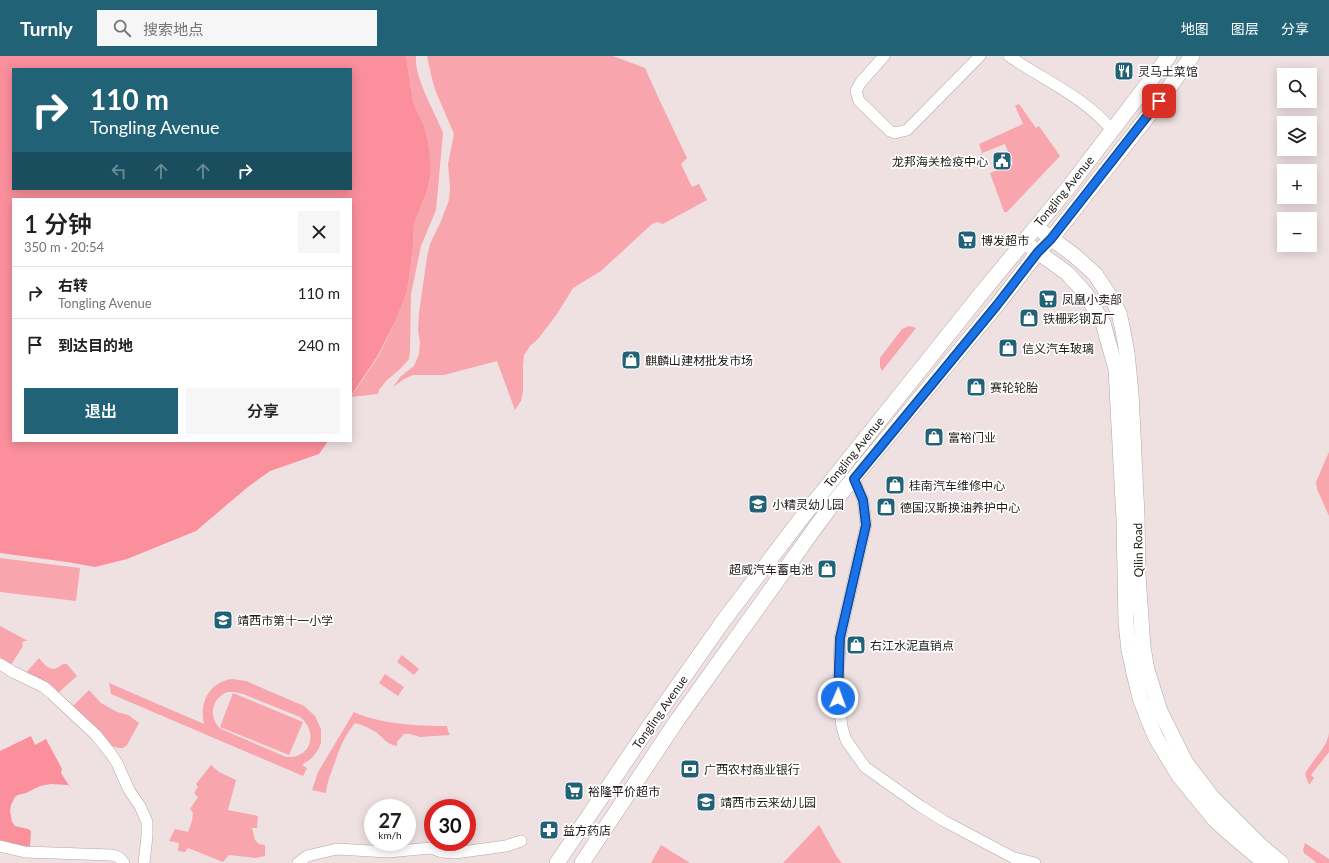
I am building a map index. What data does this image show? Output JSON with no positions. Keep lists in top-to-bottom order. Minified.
{"streets":{"main road":["Tongling Avenue","Qilin Road"]},"crossings":[["Tongling Avenue","Qilin Road"]],"places":{"restaurant":["灵马土菜馆"],"public building":["龙邦海关检疫中心"],"supermarket":["博发超市","凤凰小卖部","裕隆平价超市"],"shop":["铁栅彩钢瓦厂","信义汽车玻璃","麒麟山建材批发市场","赛轮轮胎","富裕门业","桂南汽车维修中心","德国汉斯换油养护中心","超威汽车蓄电池","右江水泥直销点"],"school or university":["小精灵幼儿园","靖西市第十一小学","靖西市云来幼儿园"],"bank":["广西农村商业银行"],"pharmacy":["益方药店"]},"page":{"header":"Turnly","search":"搜索地点","nav":["地图","图层","分享"],"map_buttons":["+","−"],"turn":["110 m","Tongling Avenue"],"heading":["1 分钟","350 m · 20:54"],"list":[{"name":"右转","note":"Tongling Avenue","value":"110 m"},{"name":"到达目的地","value":"240 m"}],"buttons":["退出","分享"],"speed":"27 km/h","limit":"30"}}
